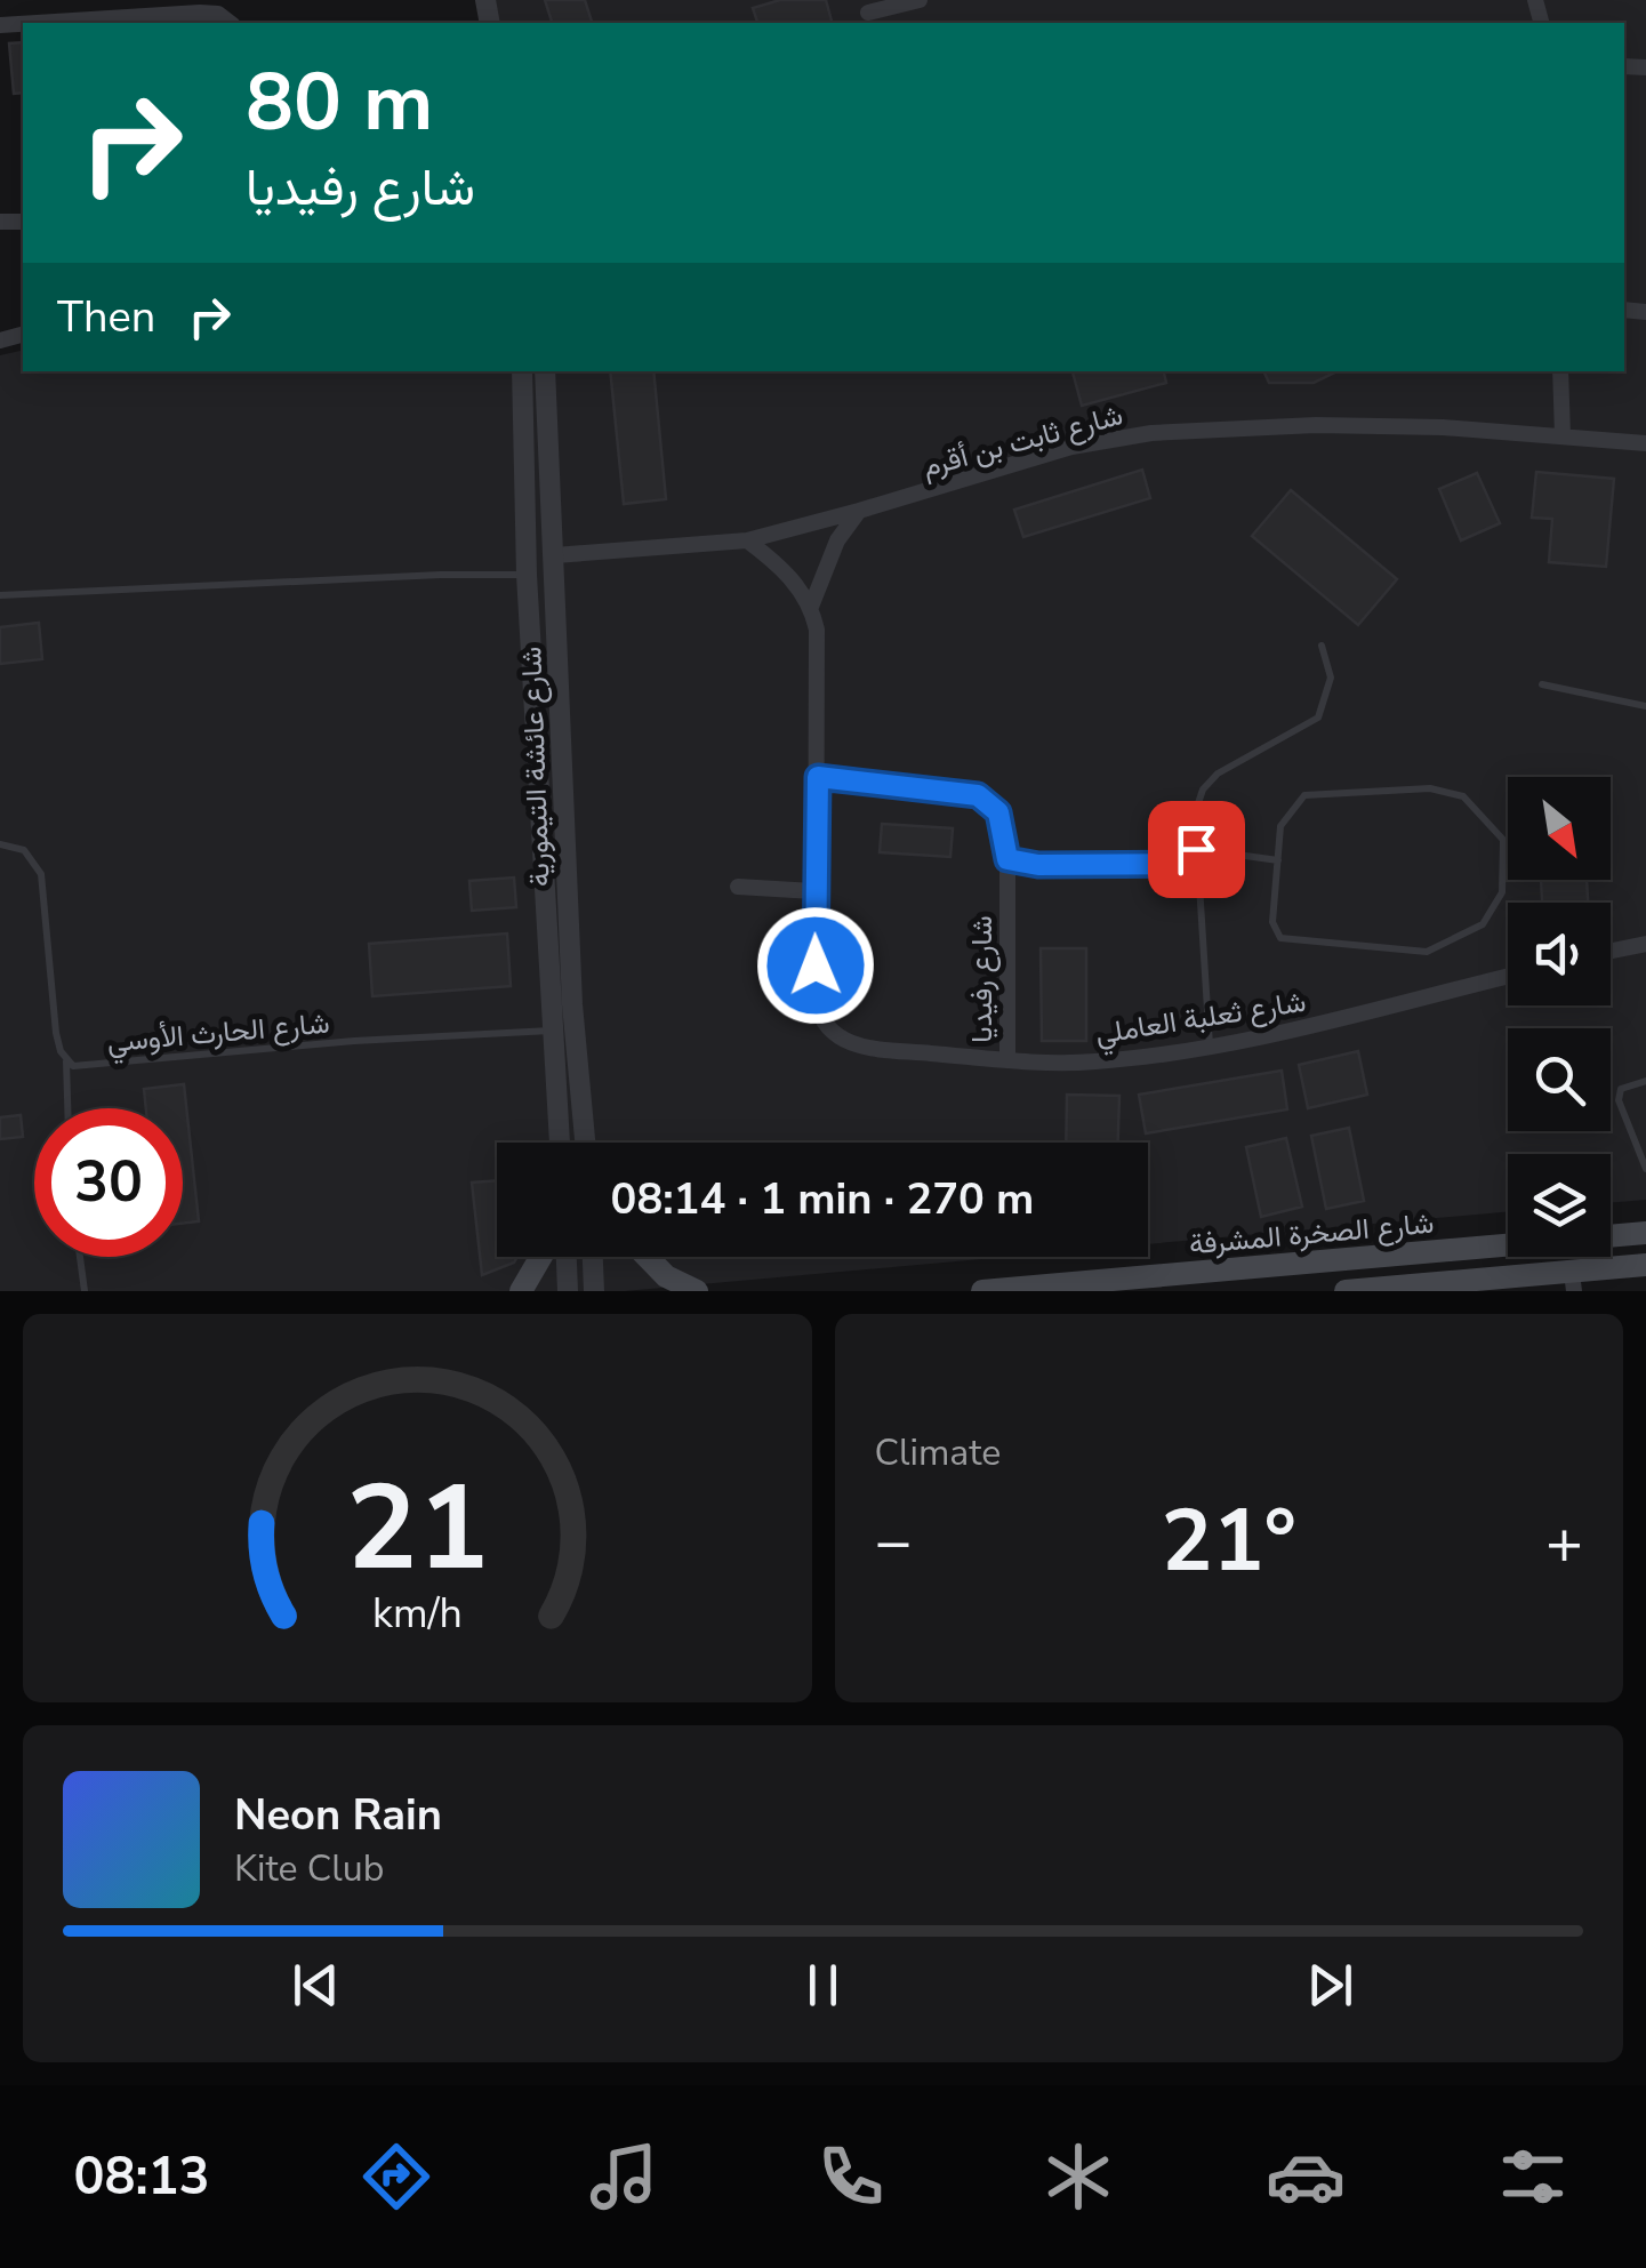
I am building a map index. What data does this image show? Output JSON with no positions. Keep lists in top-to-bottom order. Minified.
{"streets":{"main road":["شارع الصخرة المشرفة"],"street":["شارع ثابت بن أقرم","شارع عائشة التيمورية","شارع رفيديا","شارع ثعلبة العاملي"],"lane":["شارع الحارث الأوسي"]},"crossings":[["شارع ثابت بن أقرم","شارع عائشة التيمورية"],["شارع ثابت بن أقرم","شارع ثعلبة العاملي"],["شارع عائشة التيمورية","شارع الحارث الأوسي"],["شارع رفيديا","شارع ثعلبة العاملي"]],"north":"bottom right","page":{"turn":["80 m","شارع رفيديا"],"then":"Then","limit":"30","trip":"08:14 · 1 min · 270 m","tile":"Climate","heat":["−","21°","+"],"song":["Neon Rain","Kite Club"],"tabs":"08:13","gauge":["21","km/h"]}}
